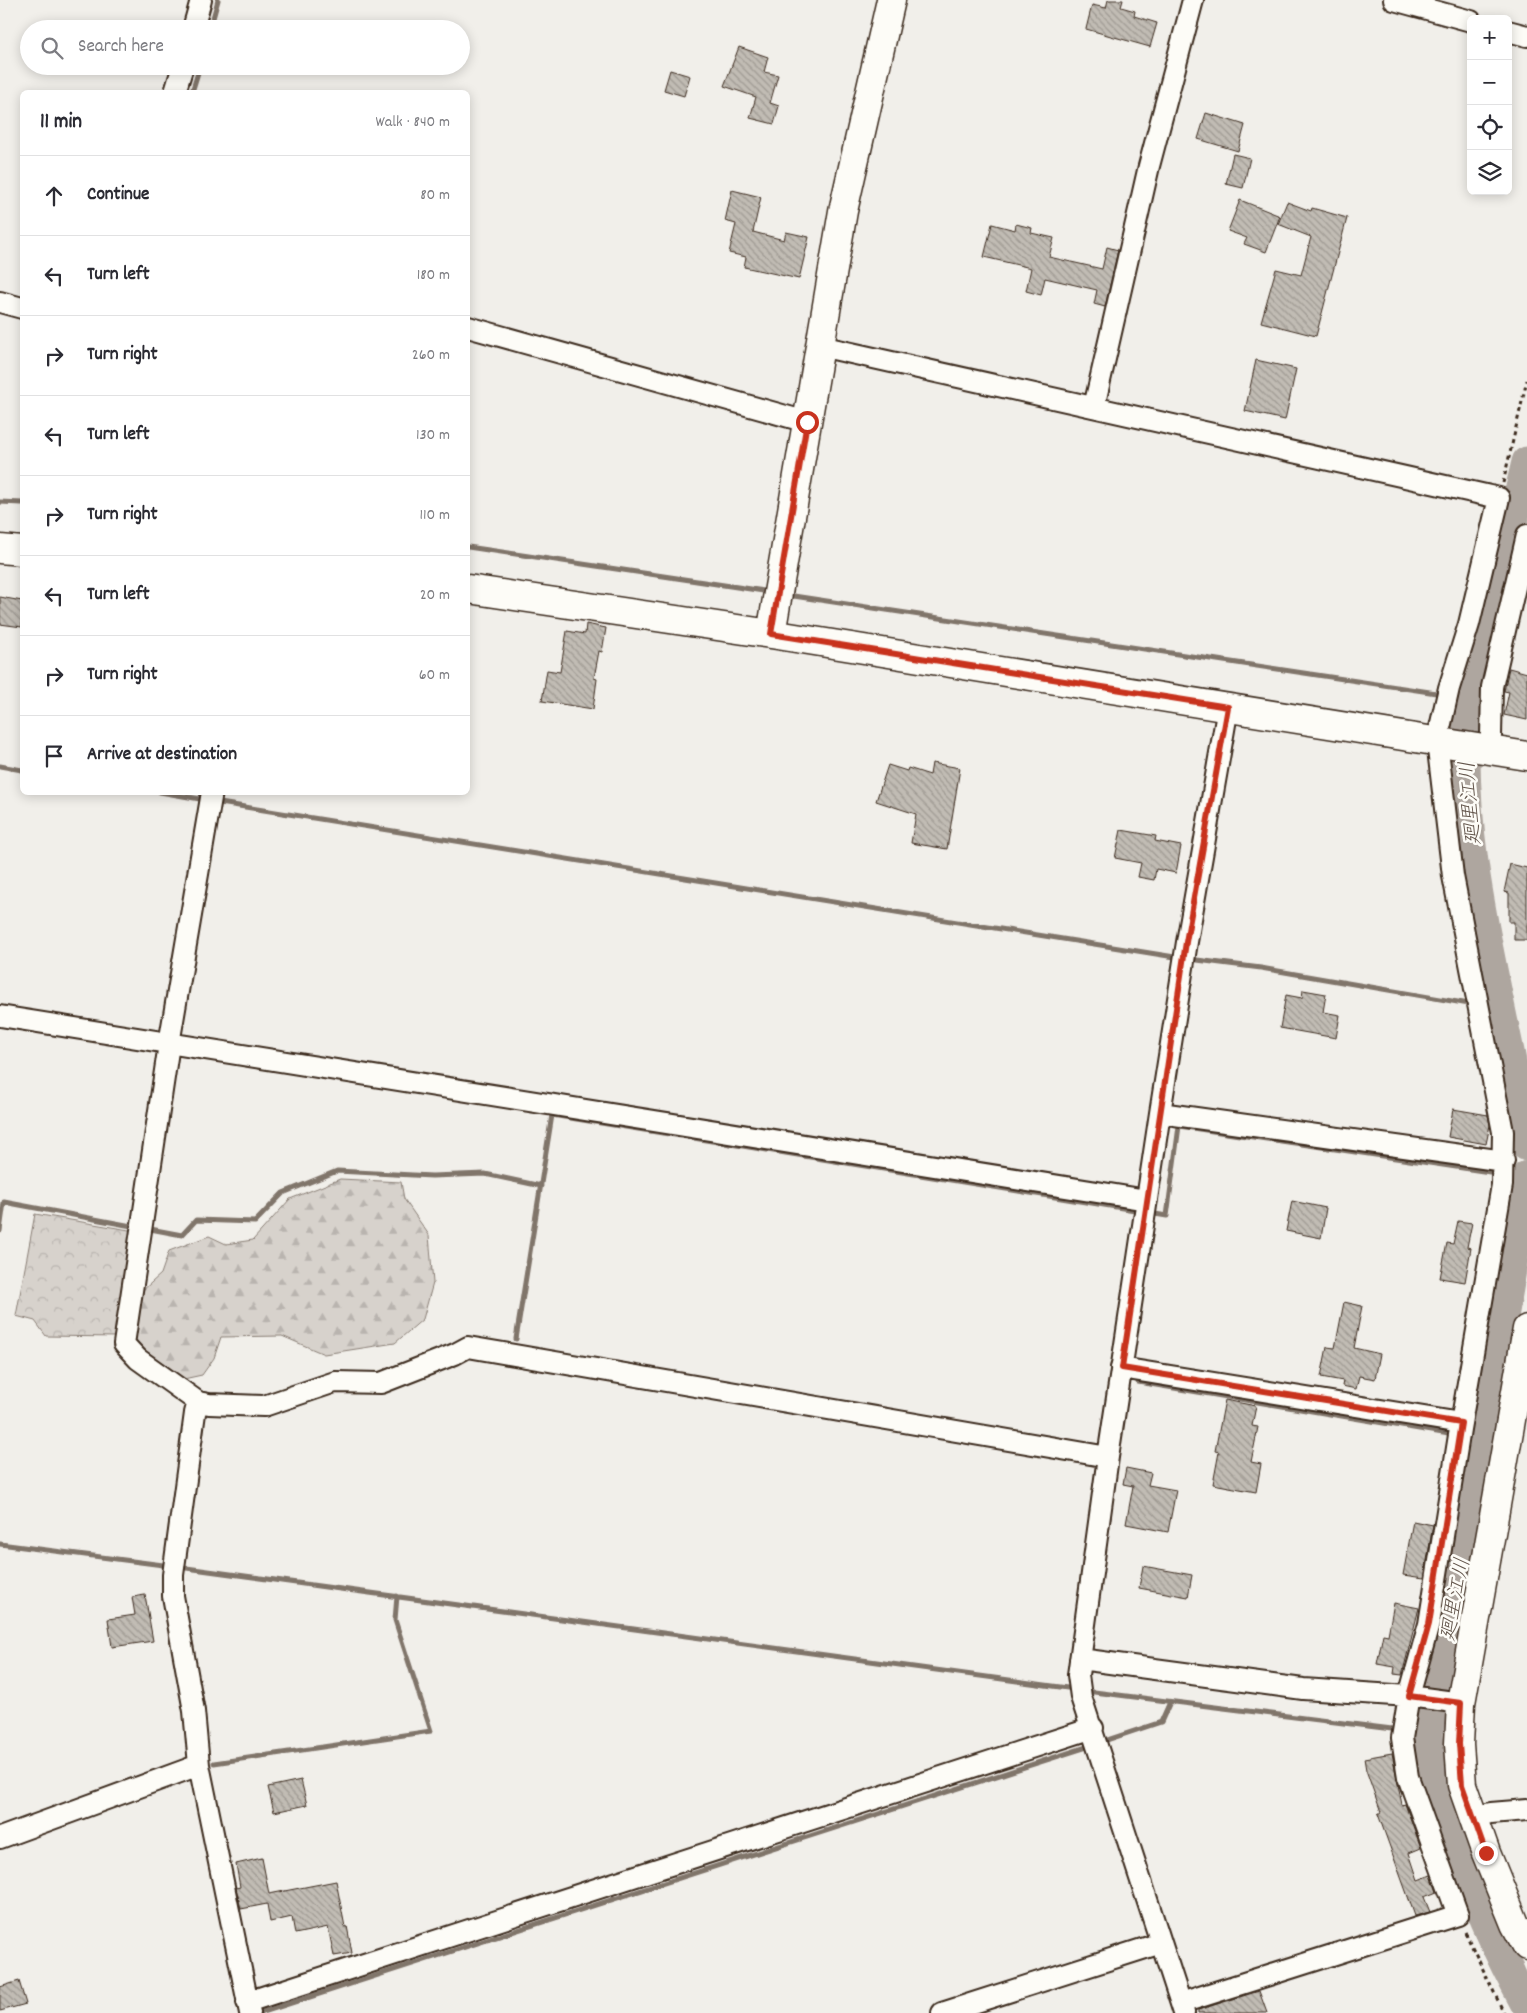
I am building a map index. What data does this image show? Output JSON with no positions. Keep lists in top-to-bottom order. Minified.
{"water":["廻里江川"],"page":{"map_buttons":["+","−"],"search":"Search here","heading":["11 min","Walk · 840 m"],"list":[["Continue","80 m"],["Turn left","180 m"],["Turn right","260 m"],["Turn left","130 m"],["Turn right","110 m"],["Turn left","20 m"],["Turn right","60 m"],"Arrive at destination"]}}
